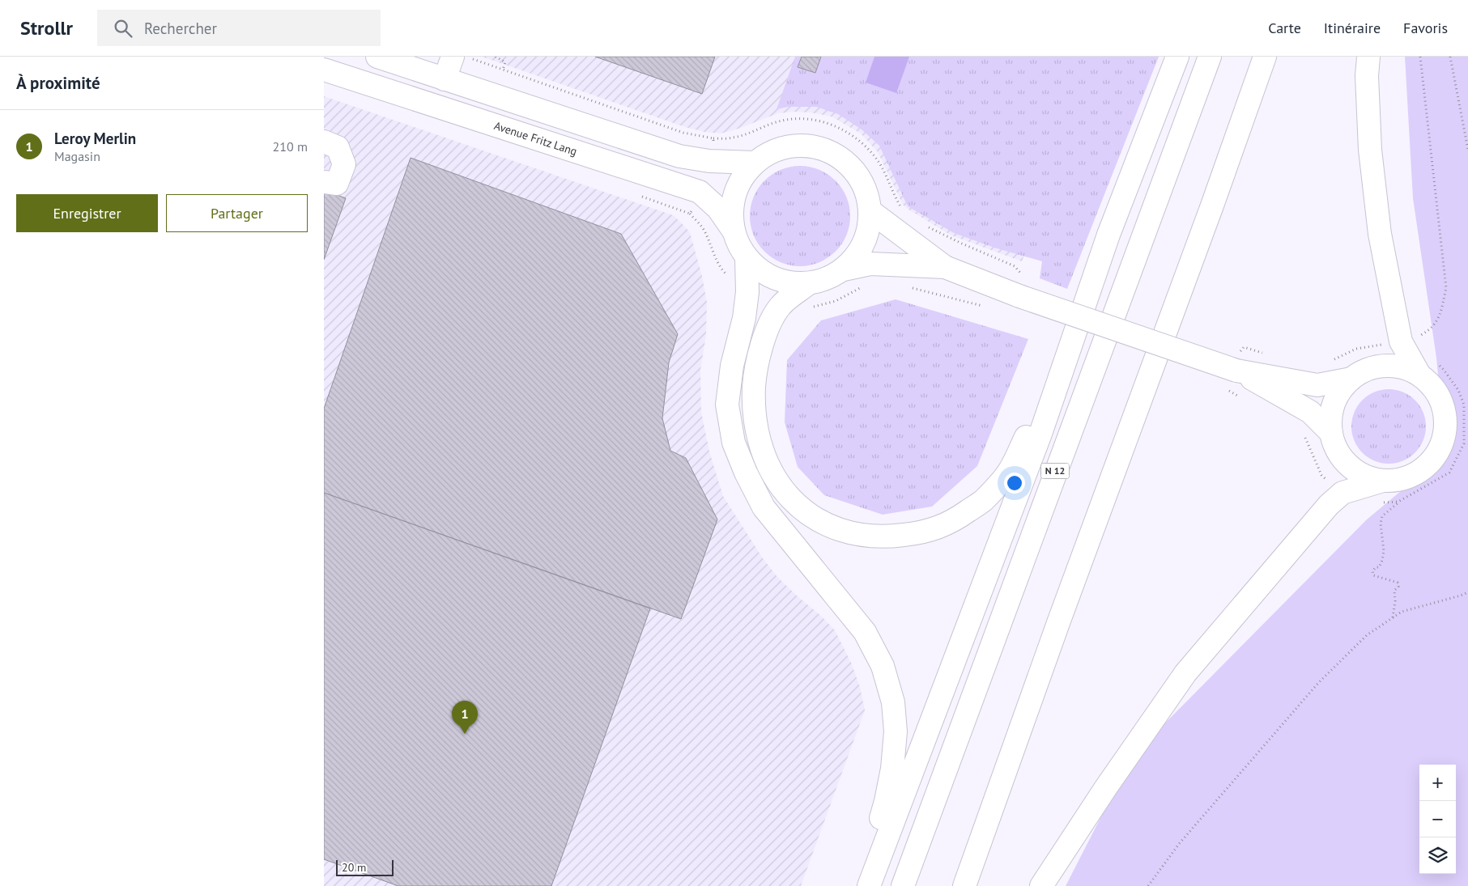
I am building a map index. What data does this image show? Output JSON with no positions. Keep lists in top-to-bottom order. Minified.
{"streets":{"main road":["Avenue Fritz Lang","N 12"]},"scale_bar":"20 m","page":{"header":"Strollr","search":"Rechercher","nav":["Carte","Itinéraire","Favoris"],"heading":"À proximité","list":[{"mark":"1","name":"Leroy Merlin","note":"Magasin","value":"210 m"}],"buttons":["Enregistrer","Partager"],"pins":"1","map_buttons":["+","−"],"scale":"20 m"}}
